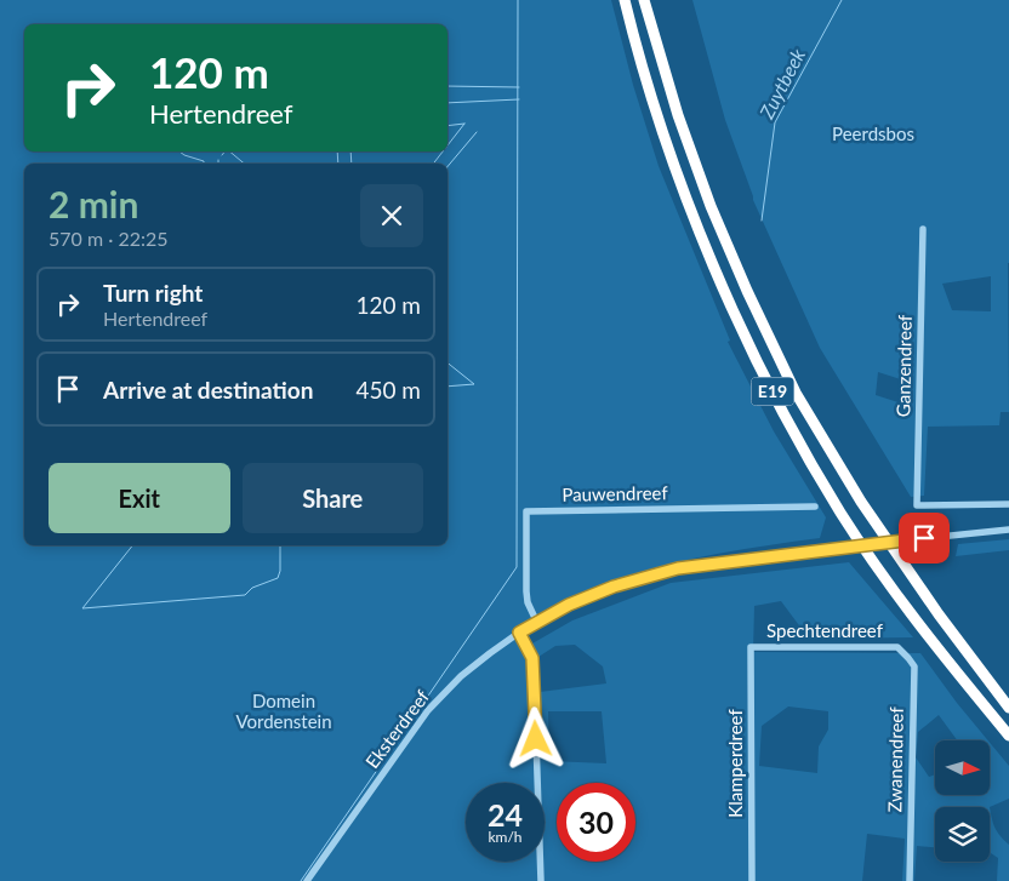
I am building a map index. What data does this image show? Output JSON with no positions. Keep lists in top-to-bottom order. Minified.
{"streets":{"highway":["E19"],"street":["Ganzendreef","Pauwendreef","Spechtendreef","Eksterdreef","Zwanendreef","Klamperdreef"]},"crossings":[["Pauwendreef","Eksterdreef"],["Spechtendreef","Zwanendreef"],["Spechtendreef","Klamperdreef"]],"water":["Zuytbeek"],"parks":["Peerdsbos","Domein Vordenstein"],"north":"right","page":{"turn":["120 m","Hertendreef"],"heading":["2 min","570 m · 22:25"],"list":[{"name":"Turn right","note":"Hertendreef","value":"120 m"},{"name":"Arrive at destination","value":"450 m"}],"buttons":["Exit","Share"],"speed":"24 km/h","limit":"30"}}
